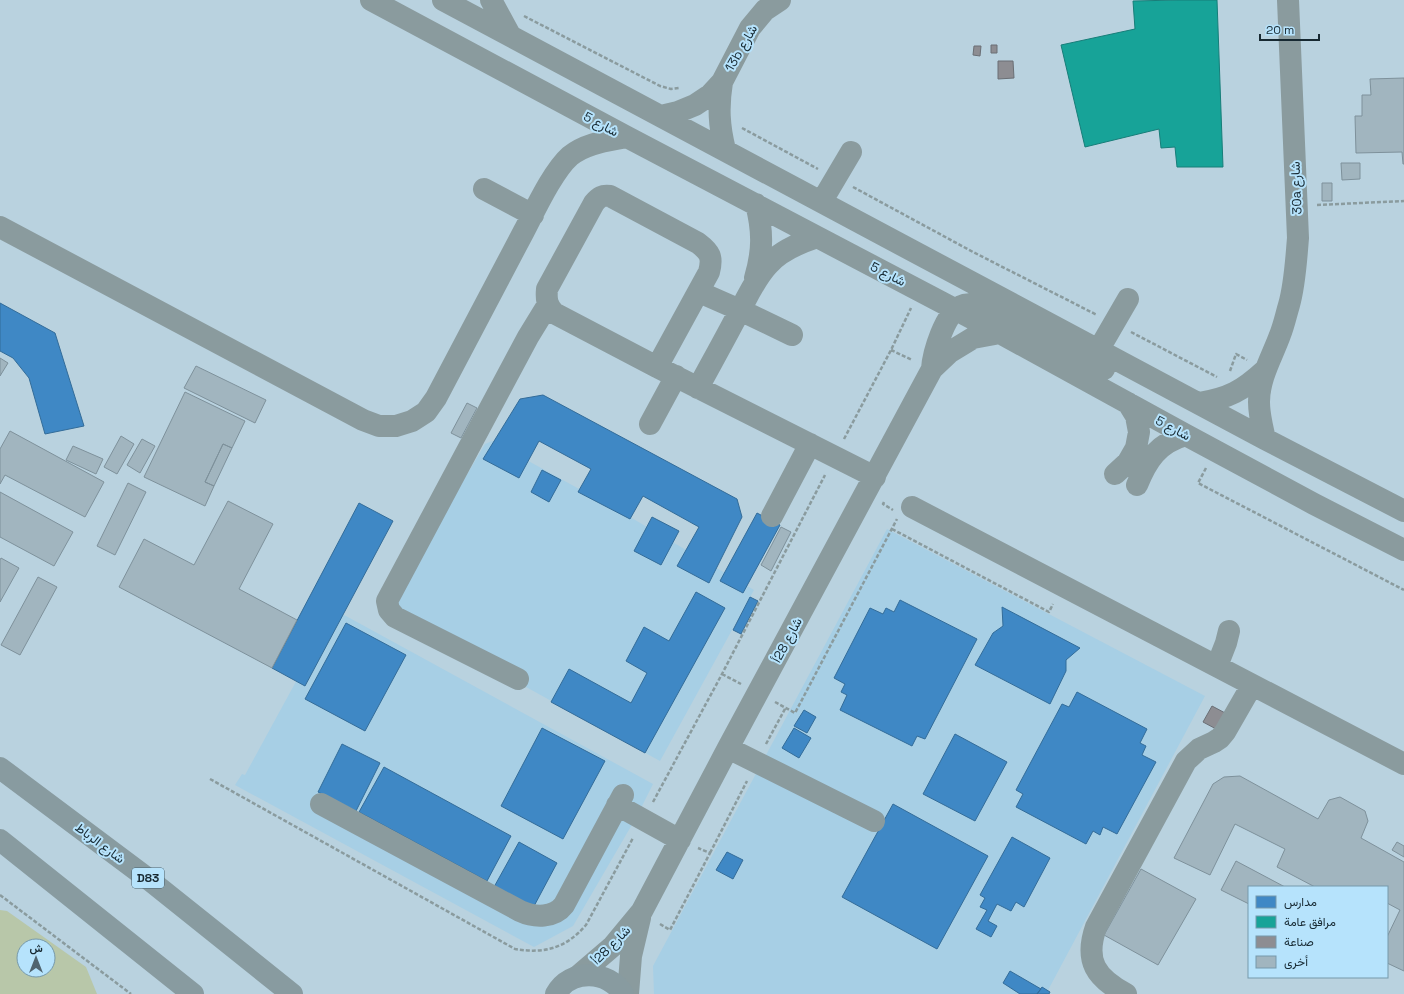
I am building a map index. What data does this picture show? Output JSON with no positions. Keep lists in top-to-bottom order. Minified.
{"streets":{"highway":["شارع الرباط","D83"],"street":["13b شارع","شارع 5","30a شارع","شارع 28أ"]},"crossings":[["شارع 5","شارع 28أ"]],"legend":["مدارس","مرافق عامة","صناعة","أخرى"],"scale_bar":"20 m","north":"top"}
